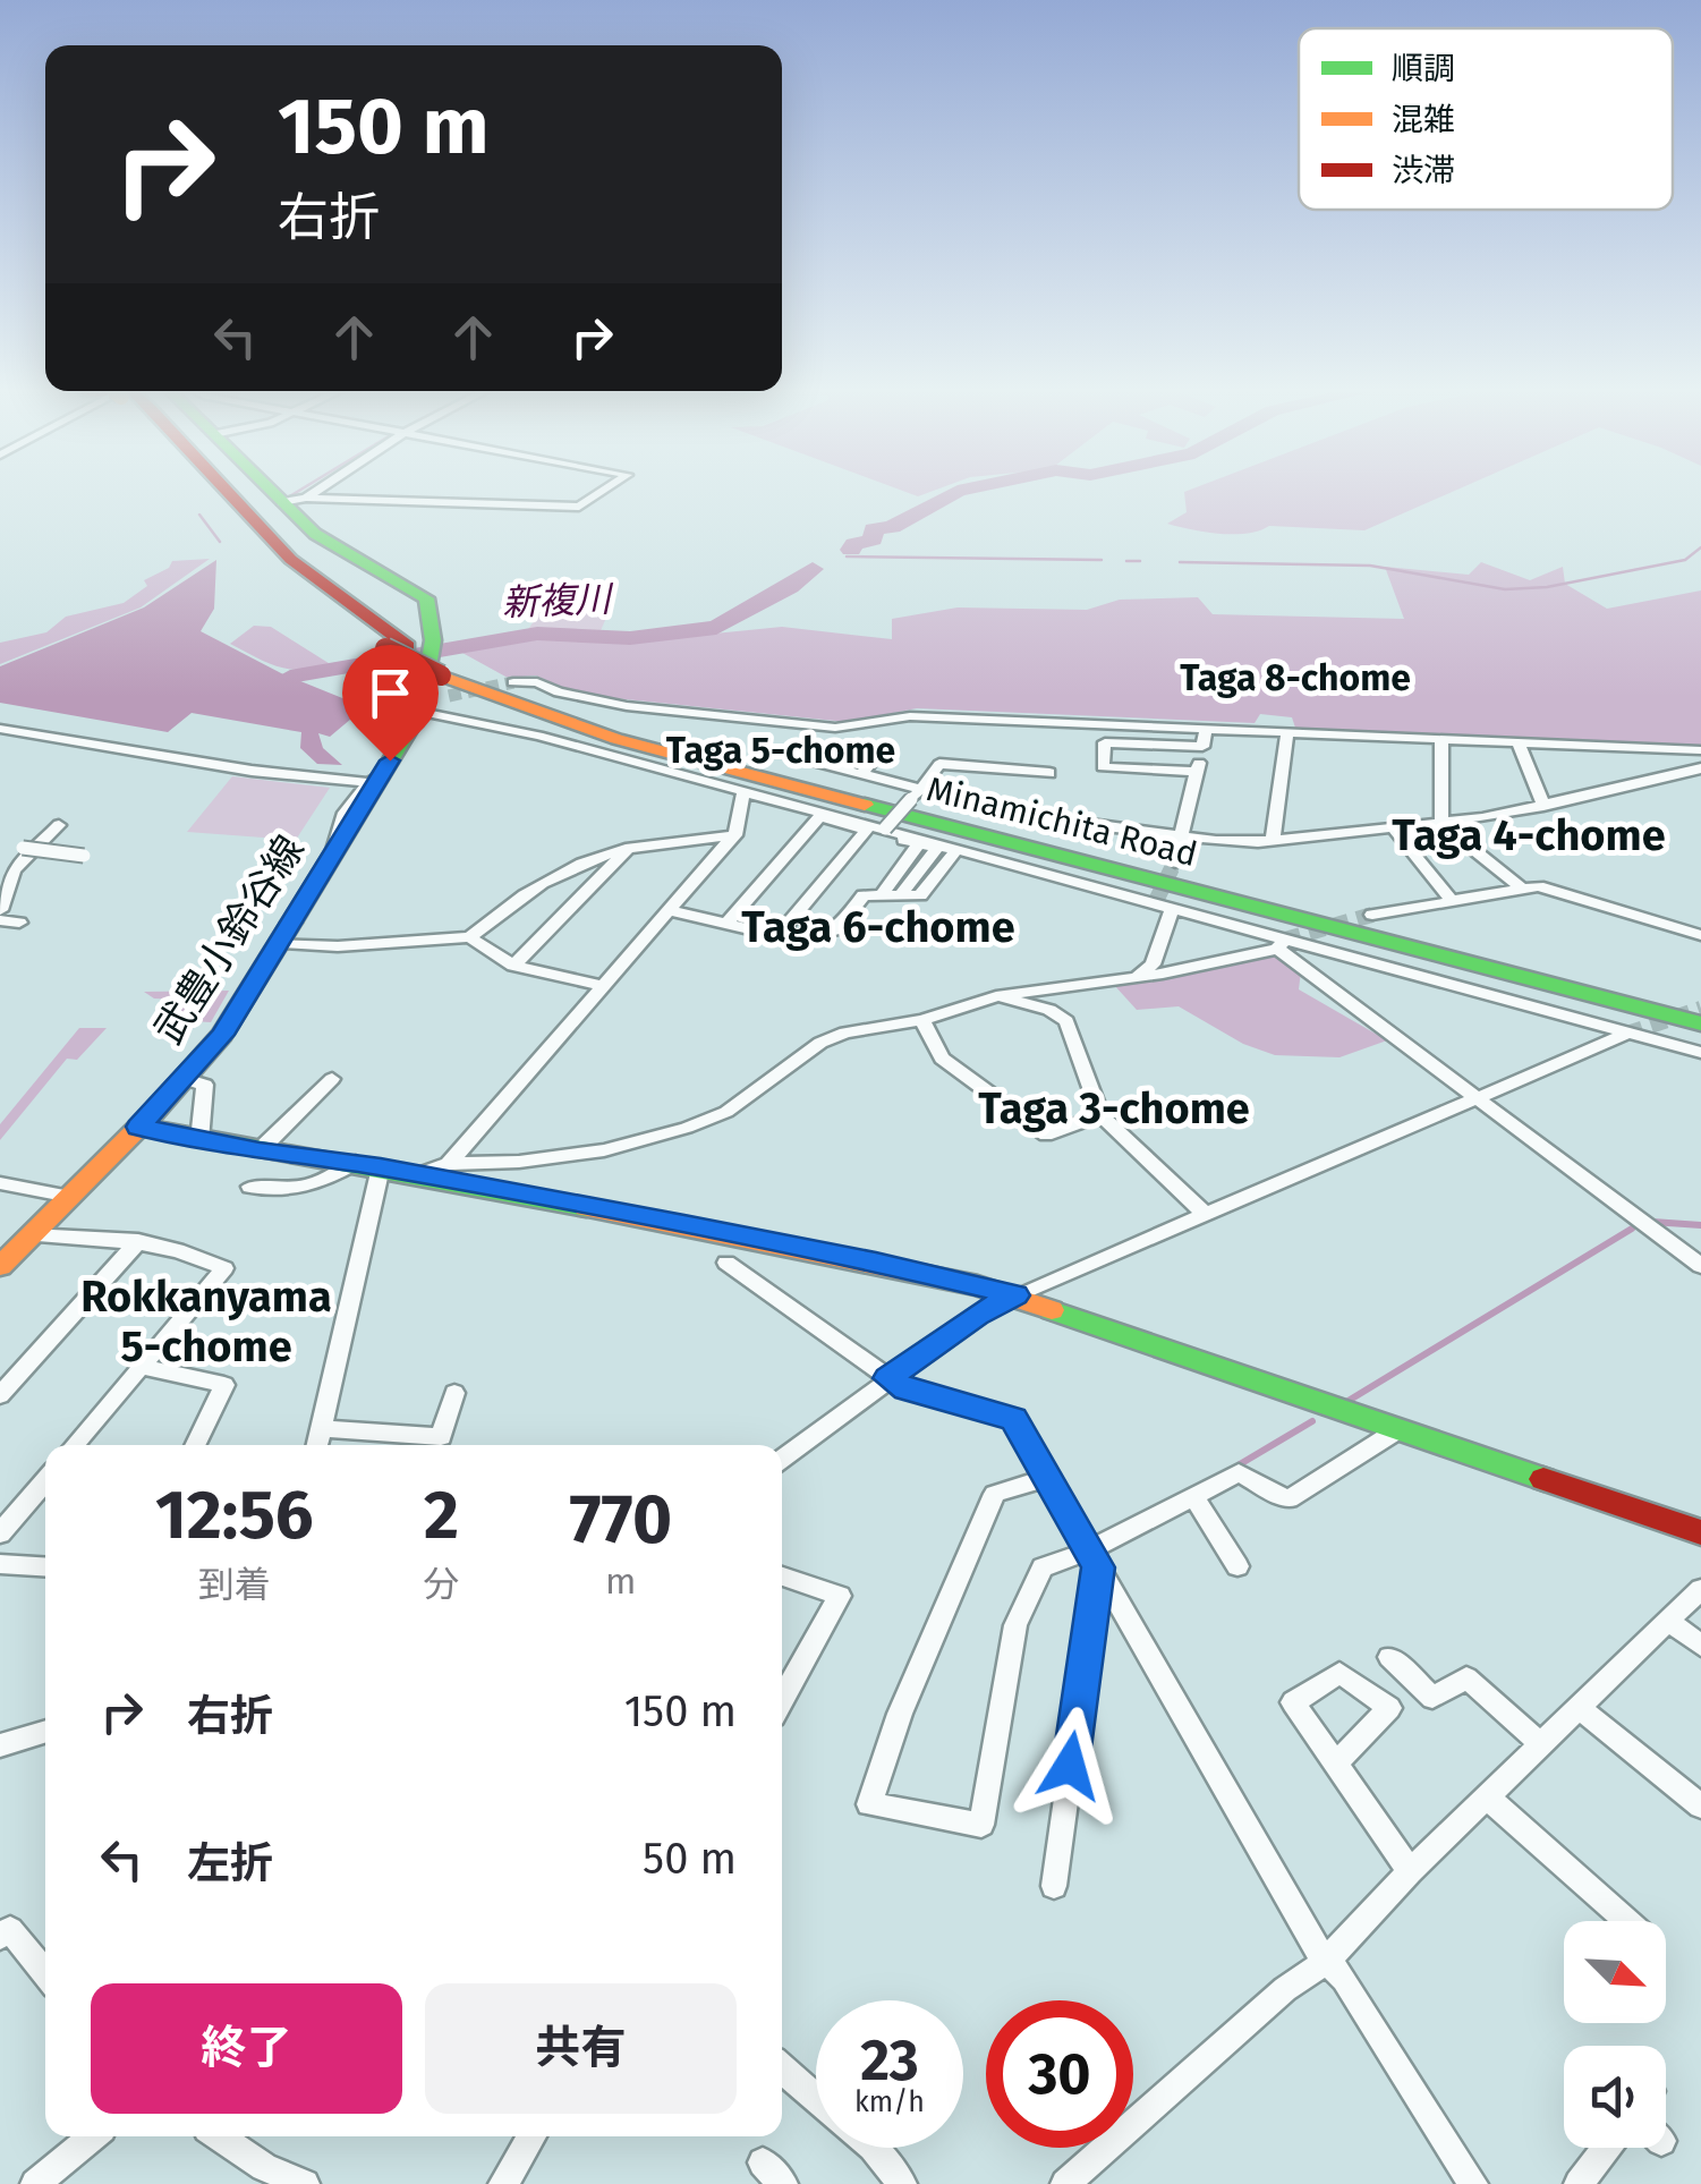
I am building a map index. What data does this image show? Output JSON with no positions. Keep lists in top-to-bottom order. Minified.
{"streets":{"main road":["Minamichita Road","武豊小鈴谷線"]},"crossings":[["Minamichita Road","武豊小鈴谷線"]],"districts":["Taga 8-chome","Taga 5-chome","Taga 4-chome","Taga 6-chome","Taga 3-chome","Rokkanyama 5-chome"],"water":["新複川"],"legend":["順調","混雑","渋滞"],"north":"bottom right","page":{"turn":["150 m","右折"],"eta":["12:56","到着","2","分","770","m"],"list":[{"name":"右折","value":"150 m"},{"name":"左折","value":"50 m"}],"buttons":["終了","共有"],"speed":"23 km/h","limit":"30"}}
